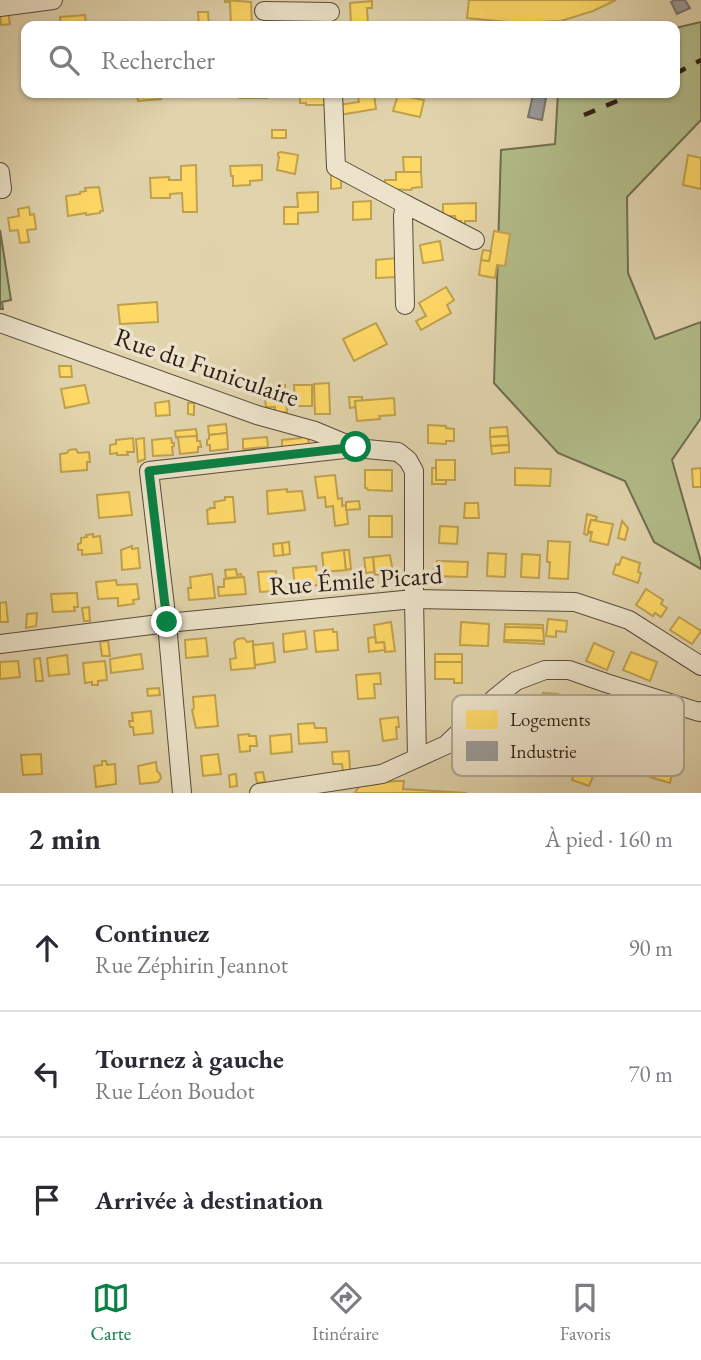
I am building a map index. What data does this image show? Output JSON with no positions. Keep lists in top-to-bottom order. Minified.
{"streets":{"street":["Rue du Funiculaire","Rue Émile Picard"]},"crossings":[["Rue du Funiculaire","Rue Émile Picard"]],"legend":["Logements","Industrie"],"page":{"search":"Rechercher","heading":["2 min","À pied · 160 m"],"list":[["Continuez","Rue Zéphirin Jeannot","90 m"],["Tournez à gauche","Rue Léon Boudot","70 m"],"Arrivée à destination"],"nav":["Carte","Itinéraire","Favoris"]}}
